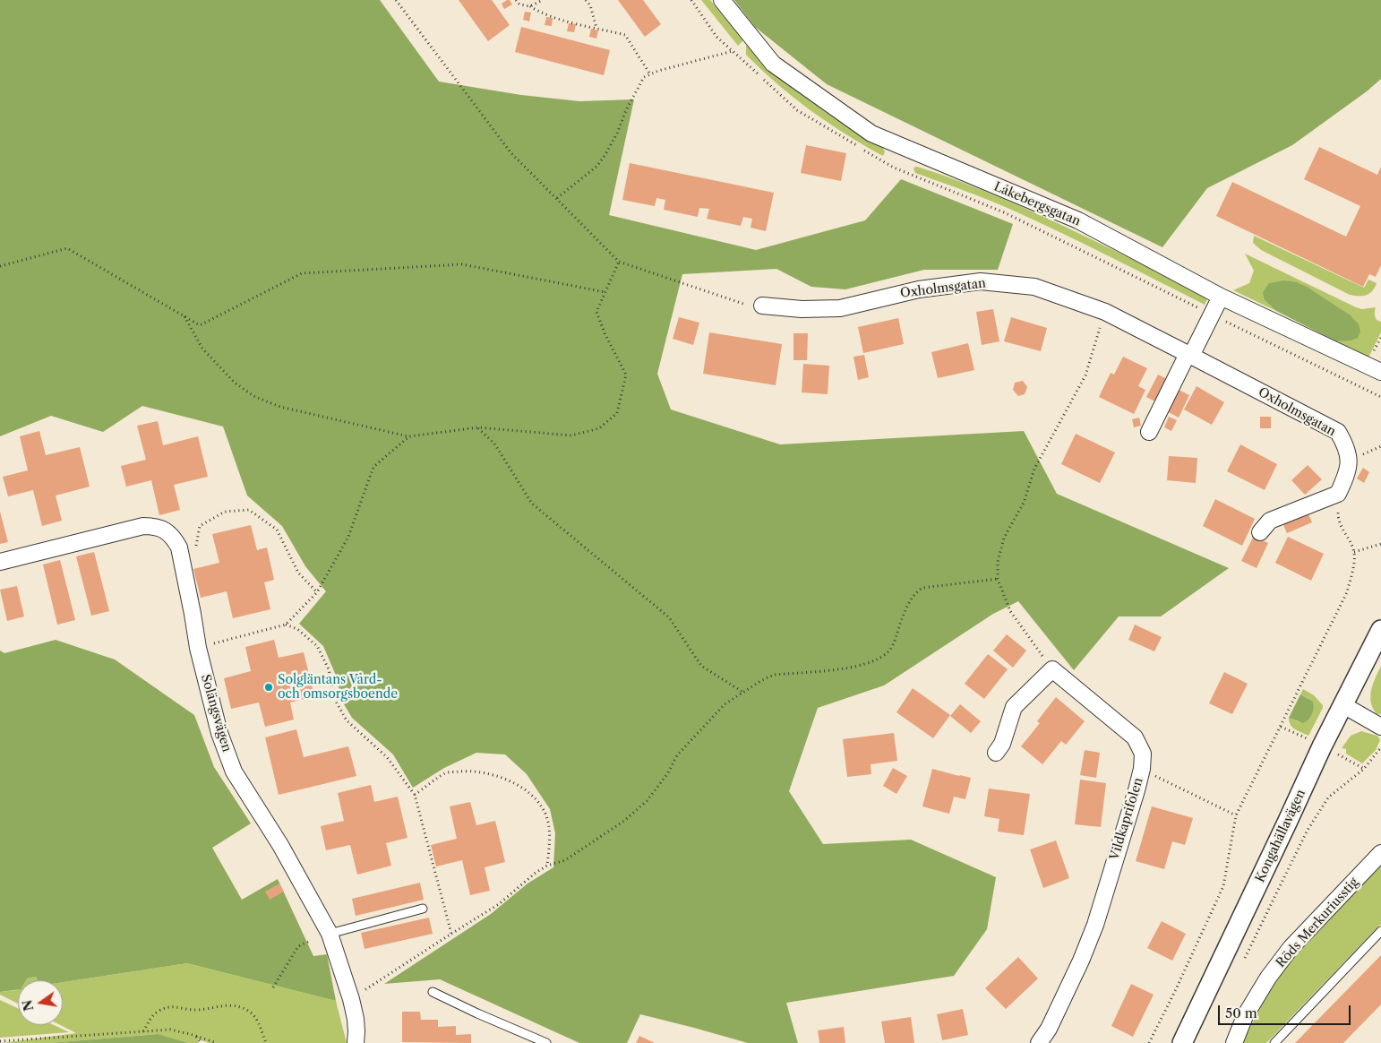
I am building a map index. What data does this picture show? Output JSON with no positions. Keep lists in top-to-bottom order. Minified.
{"streets":{"street":["Låkebergsgatan","Oxholmsgatan","Solängsvägen","Vildkaprifolen","Kongahällavägen","Röds Merkuriusstig"]},"places":["Solgläntans Vård- och omsorgsboende"],"scale_bar":"50 m","north":"left"}
